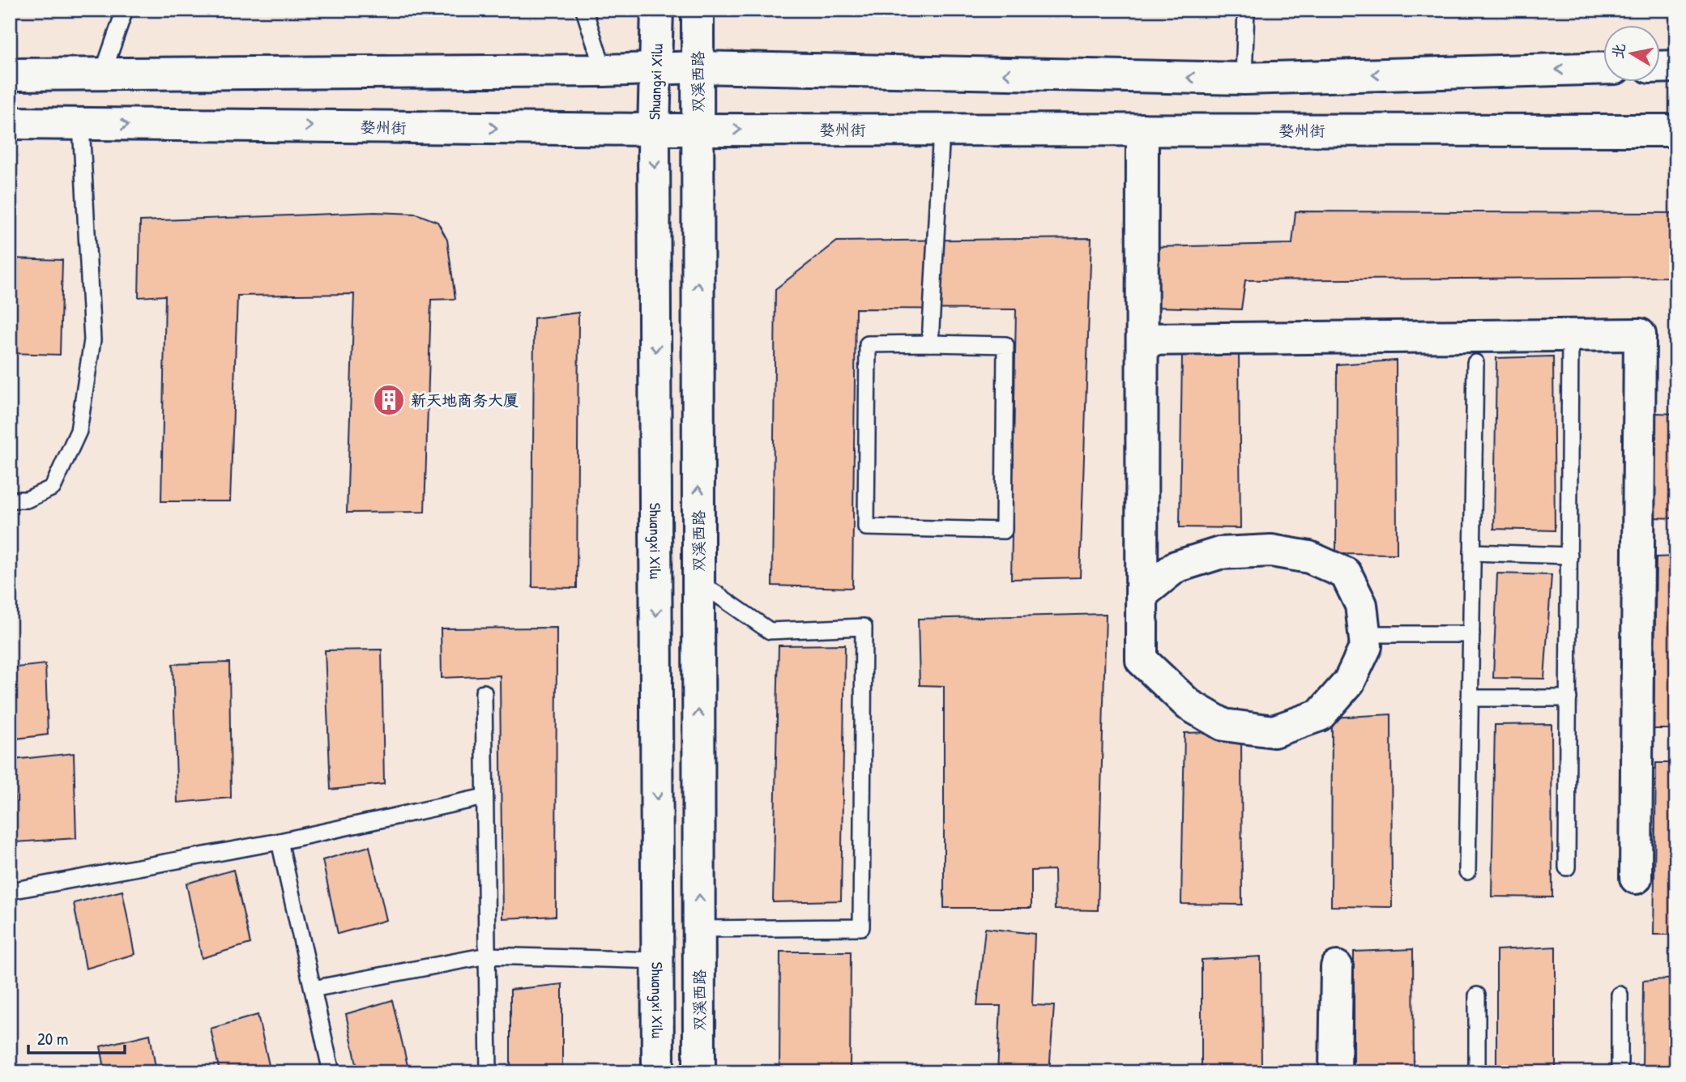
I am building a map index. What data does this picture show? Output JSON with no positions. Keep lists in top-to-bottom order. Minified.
{"streets":{"main road":["Shuangxi Xilu","双溪西路","婺州街"]},"crossings":[["Shuangxi Xilu","婺州街"],["双溪西路","婺州街"]],"one_way":["Shuangxi Xilu","双溪西路"],"places":{"building":["新天地商务大厦"]},"scale_bar":"20 m","north":"left"}
